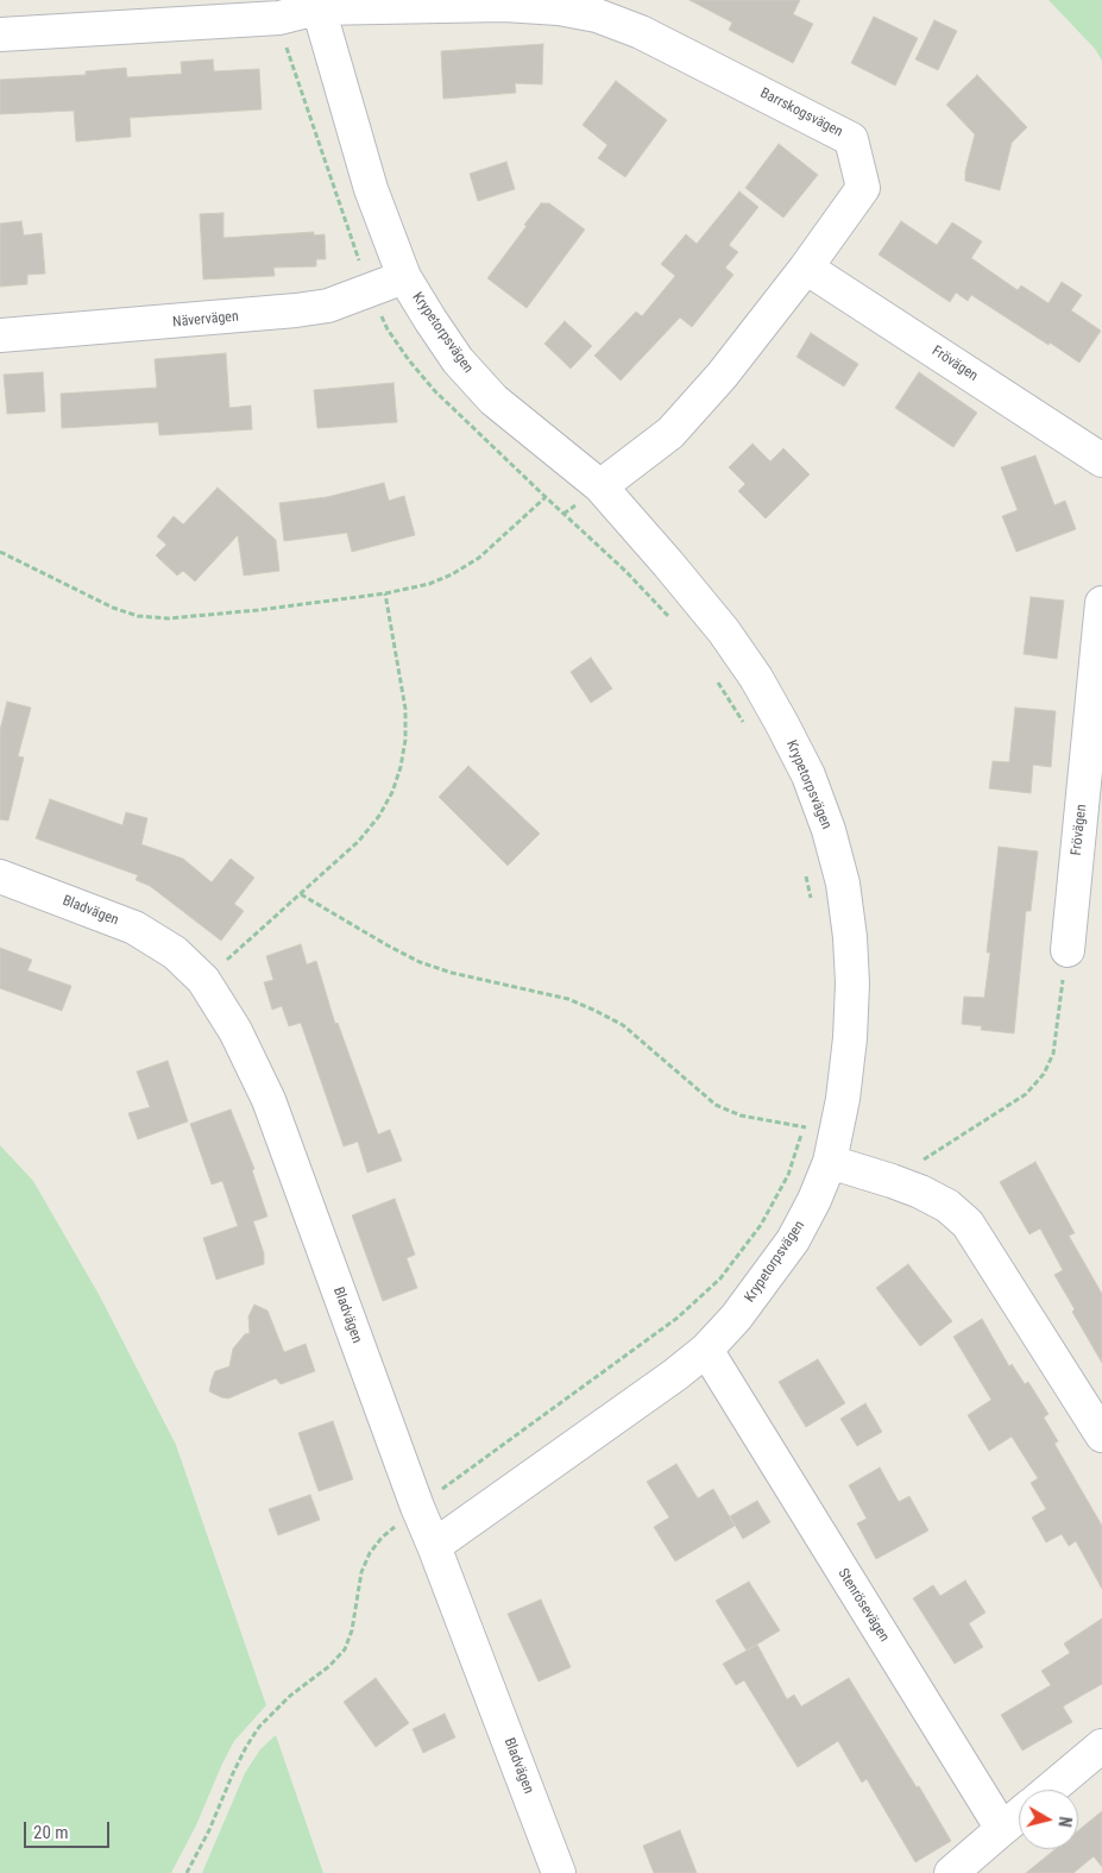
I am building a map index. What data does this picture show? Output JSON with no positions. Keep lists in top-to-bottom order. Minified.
{"streets":{"street":["Barrskogsvägen","Nävervägen","Krypetorpsvägen","Frövägen","Bladvägen","Stenrösevägen"]},"crossings":[["Barrskogsvägen","Krypetorpsvägen"],["Barrskogsvägen","Frövägen"],["Nävervägen","Krypetorpsvägen"],["Krypetorpsvägen","Bladvägen"],["Krypetorpsvägen","Stenrösevägen"]],"scale_bar":"20 m","north":"right"}
